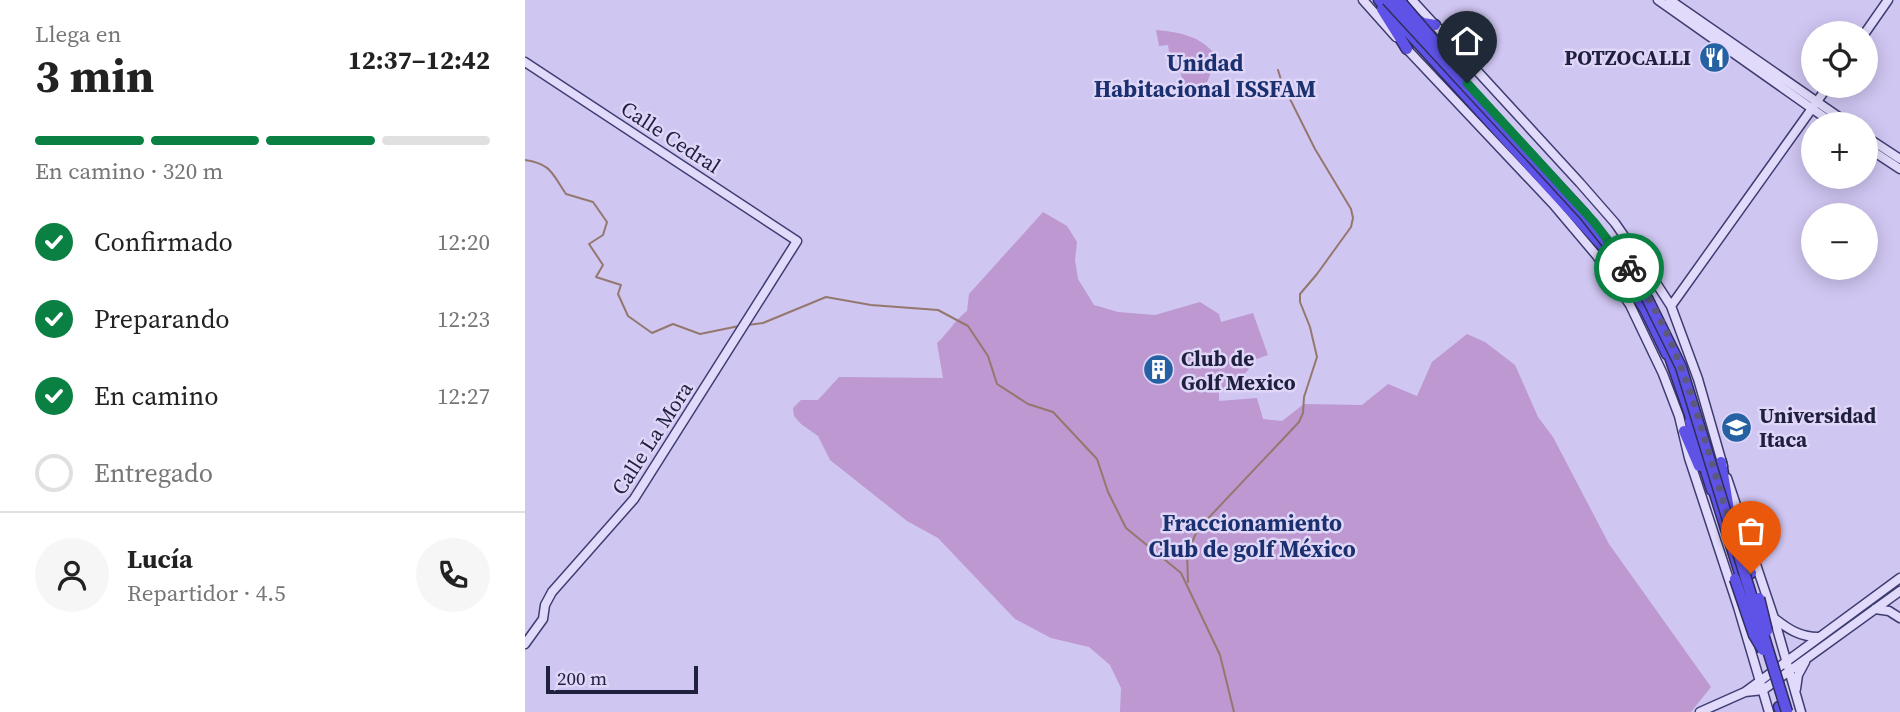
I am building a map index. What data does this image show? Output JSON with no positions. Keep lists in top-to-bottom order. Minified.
{"streets":{"main road":["Calle Cedral","Calle La Mora"]},"crossings":[["Calle Cedral","Calle La Mora"]],"districts":["Unidad Habitacional ISSFAM","Fraccionamiento Club de golf México"],"places":{"restaurant":["POTZOCALLI"],"building":["Club de Golf Mexico"],"school or university":["Universidad Itaca"]},"scale_bar":"200 m","page":{"heading":["3 min","Llega en","12:37–12:42"],"panel":["Lucía","Repartidor · 4.5"],"map_buttons":["+","−"],"bar":"En camino · 320 m","list":[["Confirmado","12:20"],["Preparando","12:23"],["En camino","12:27"],"Entregado"],"scale":"200 m"}}
